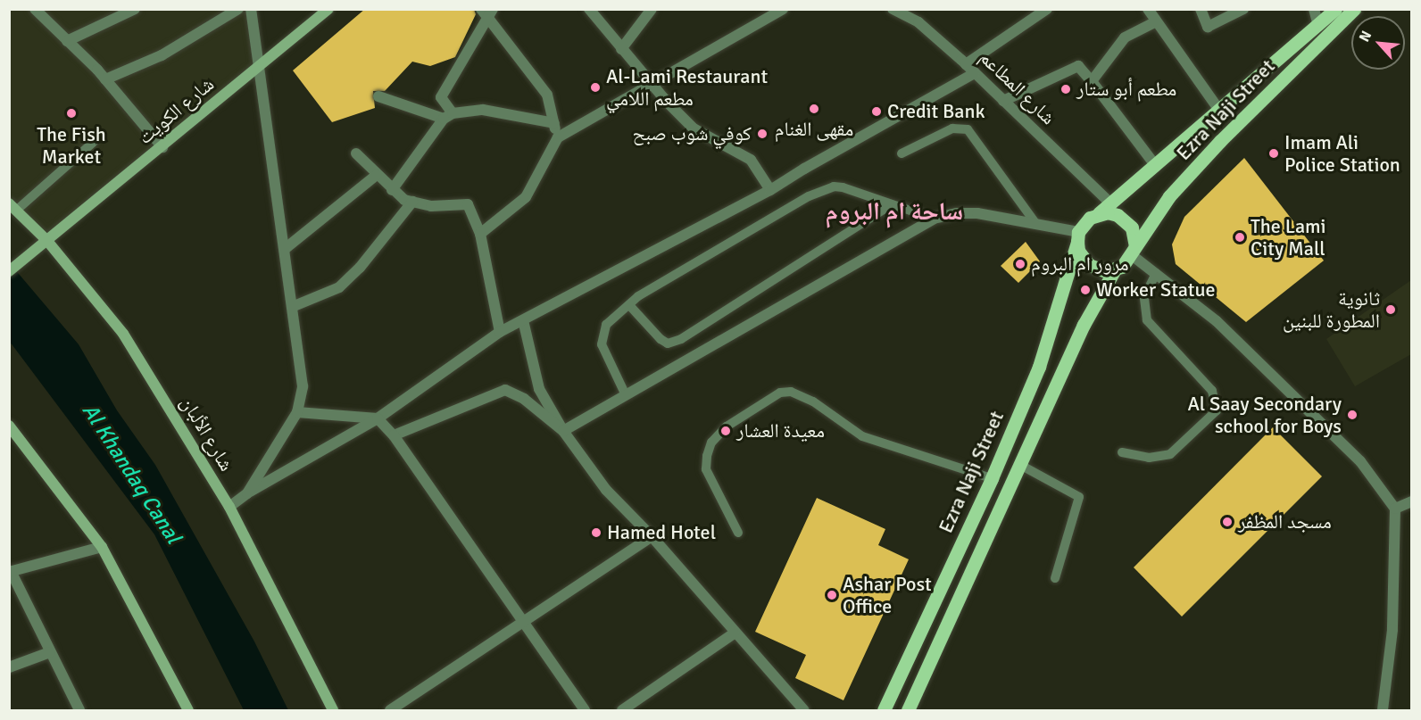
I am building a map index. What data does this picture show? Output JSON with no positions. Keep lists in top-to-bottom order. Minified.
{"streets":{"main road":["Ezra Naji Street","شارع الكويت","شارع الألبان"],"street":["شارع المطاعم"]},"crossings":[["شارع المطاعم","Ezra Naji Street"],["شارع الكويت","شارع الألبان"]],"districts":["ساحة ام البروم"],"water":["Al Khandaq Canal"],"places":["Al-Lami Restaurant مطعم اللامي","مطعم أبو ستار","مقهى الغنام","Credit Bank","The Fish Market","كوفي شوب صبح","Imam Ali Police Station","The Lami City Mall","مرور ام البروم","Worker Statue","ثانوية المطورة للبنين","Al Saay Secondary school for Boys","معيدة العشار","مسجد المظفر","Hamed Hotel","Ashar Post Office"],"north":"top left"}
